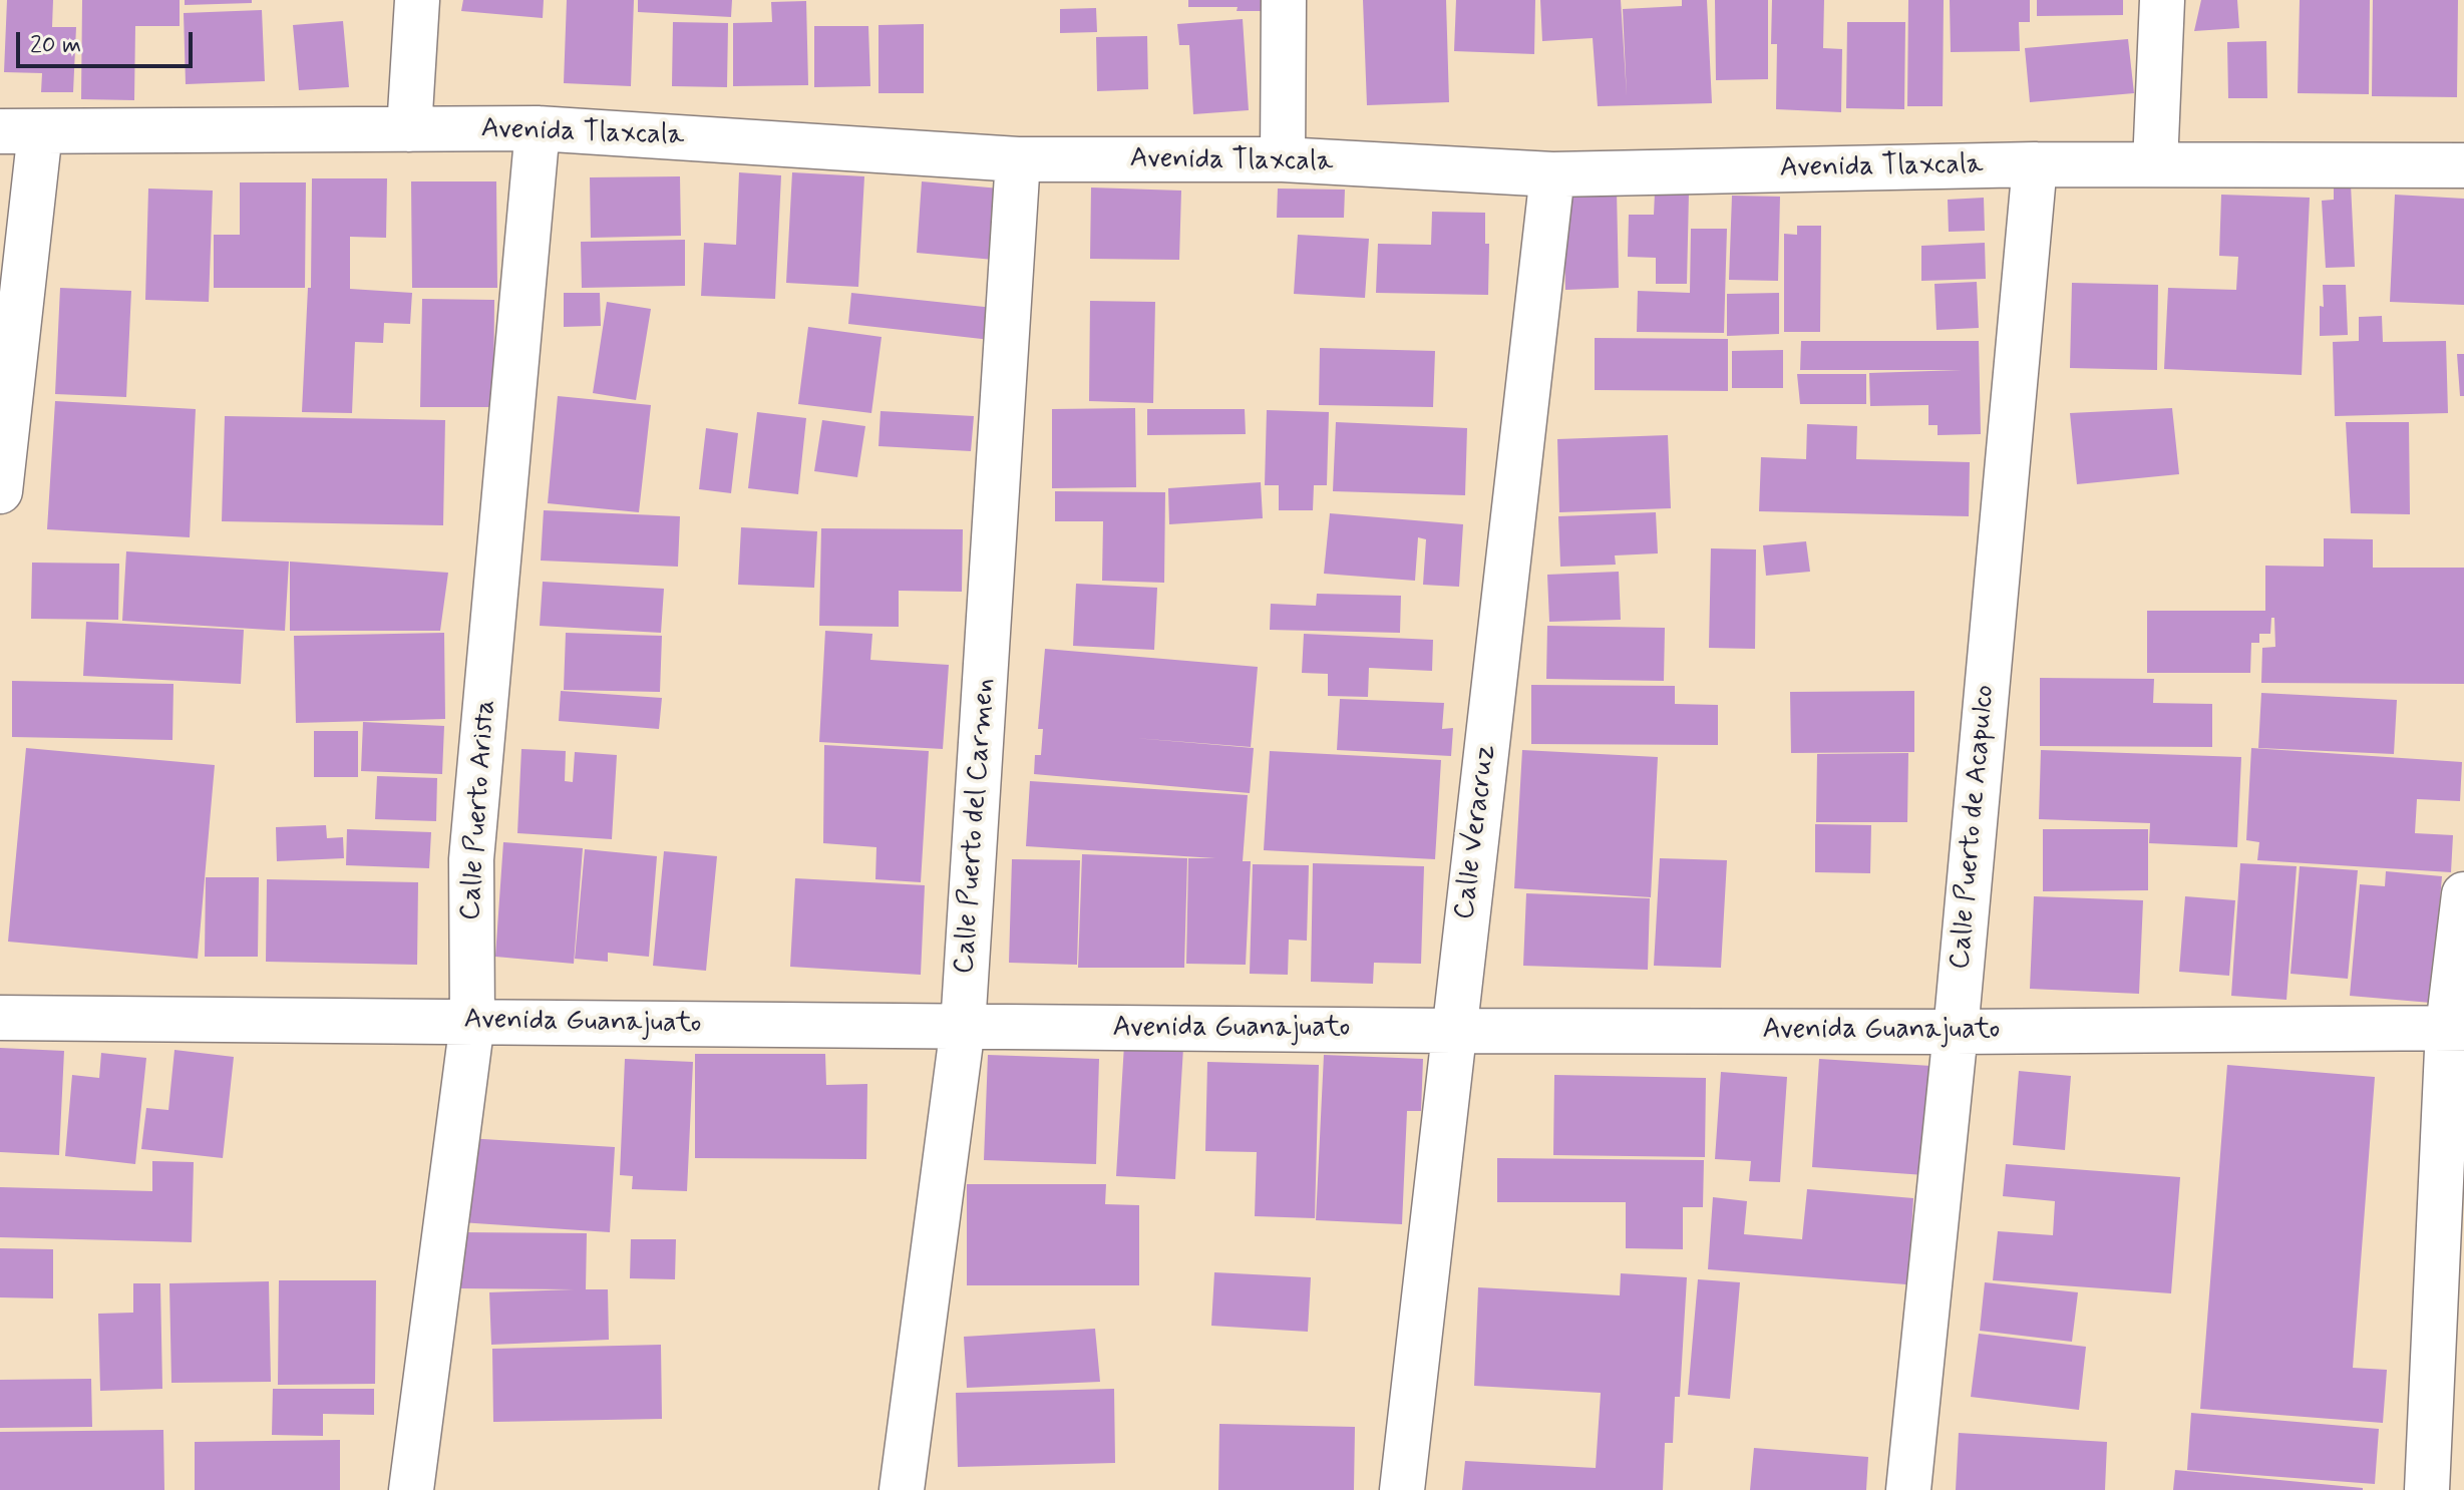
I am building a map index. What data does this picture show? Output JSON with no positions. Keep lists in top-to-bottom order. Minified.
{"streets":{"street":["Avenida Tlaxcala","Calle Puerto Arista","Calle Puerto del Carmen","Calle Puerto de Acapulco","Calle Veracruz","Avenida Guanajuato"]},"crossings":[["Avenida Tlaxcala","Calle Puerto Arista"],["Avenida Tlaxcala","Calle Puerto del Carmen"],["Avenida Tlaxcala","Calle Puerto de Acapulco"],["Avenida Tlaxcala","Calle Veracruz"],["Calle Puerto Arista","Avenida Guanajuato"],["Calle Puerto del Carmen","Avenida Guanajuato"],["Calle Puerto de Acapulco","Avenida Guanajuato"],["Calle Veracruz","Avenida Guanajuato"]],"scale_bar":"20 m"}
